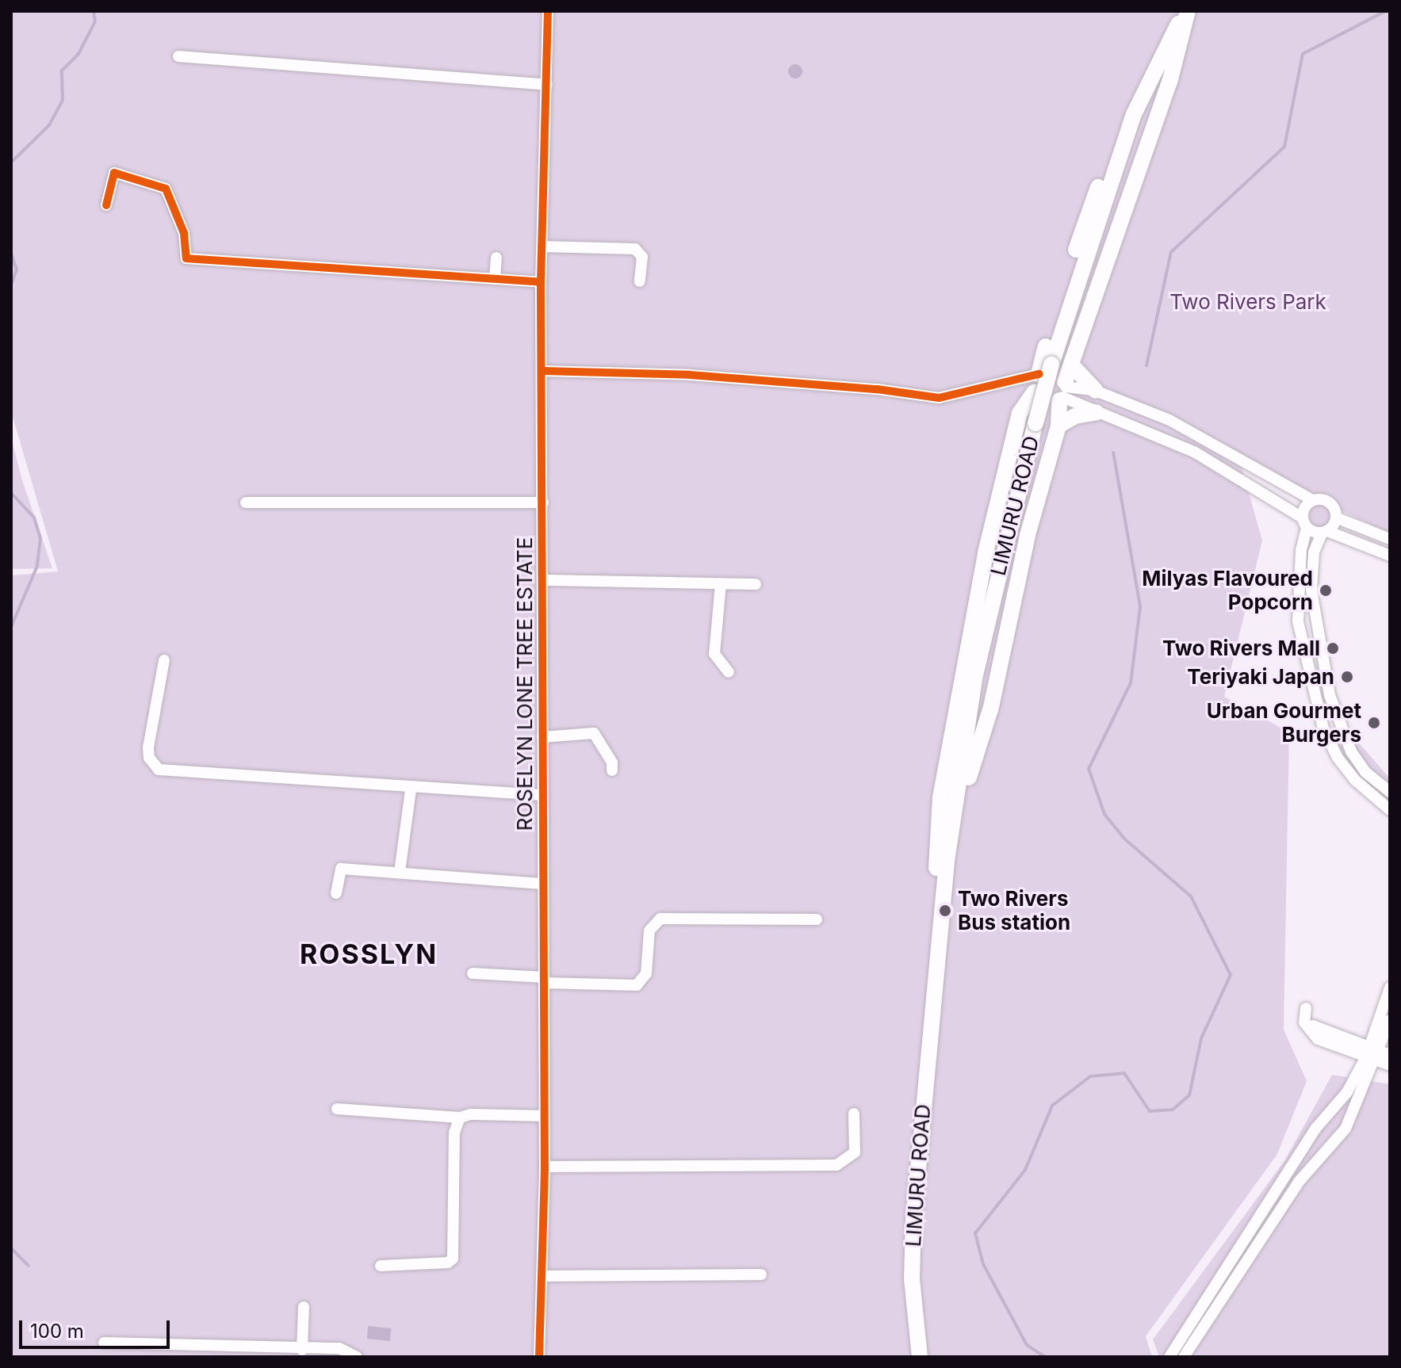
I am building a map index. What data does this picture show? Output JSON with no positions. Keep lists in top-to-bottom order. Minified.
{"streets":{"main road":["LIMURU ROAD"],"street":["ROSELYN LONE TREE ESTATE"]},"districts":["ROSSLYN"],"parks":["Two Rivers Park"],"places":["Milyas Flavoured Popcorn","Two Rivers Mall","Teriyaki Japan","Urban Gourmet Burgers","Two Rivers Bus station"],"scale_bar":"100 m"}
